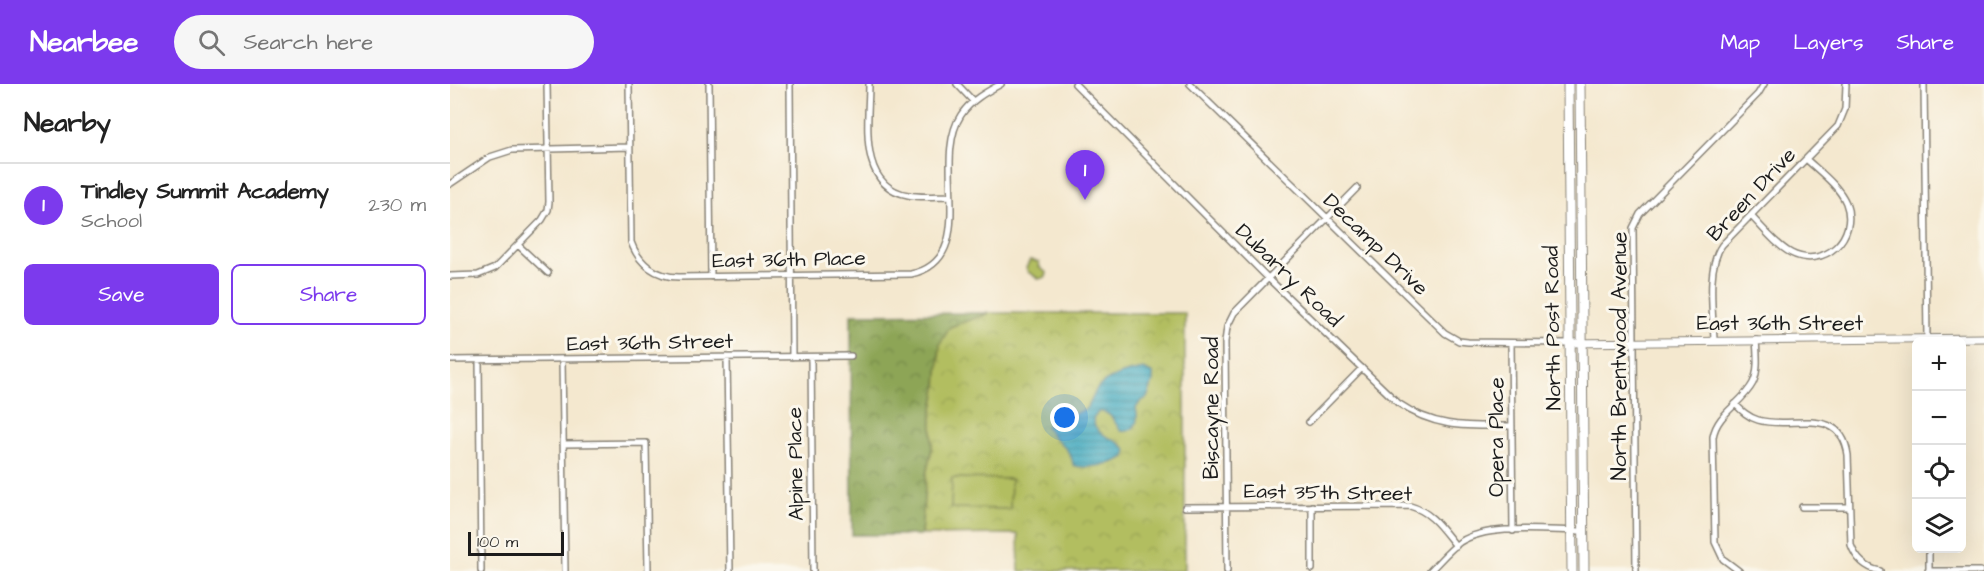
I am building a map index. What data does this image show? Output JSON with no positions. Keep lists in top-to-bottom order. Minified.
{"streets":{"main road":["North Post Road"],"street":["Breen Drive","Decamp Drive","East 36th Place","Dubarry Road","East 36th Street","North Brentwood Avenue","Biscayne Road","Opera Place","Alpine Place","East 35th Street"]},"crossings":[["Breen Drive","East 36th Street"],["Decamp Drive","East 36th Street"],["Decamp Drive","North Post Road"],["Decamp Drive","Biscayne Road"],["Decamp Drive","Opera Place"],["Dubarry Road","Biscayne Road"],["Dubarry Road","Opera Place"],["East 36th Street","North Post Road"],["East 36th Street","North Brentwood Avenue"],["East 36th Street","Alpine Place"],["Biscayne Road","East 35th Street"]],"scale_bar":"100 m","page":{"header":"Nearbee","search":"Search here","nav":["Map","Layers","Share"],"heading":"Nearby","pins":"1","list":[{"mark":"1","name":"Tindley Summit Academy","note":"School","value":"230 m"}],"buttons":["Save","Share"],"map_buttons":["+","−"],"scale":"100 m"}}
